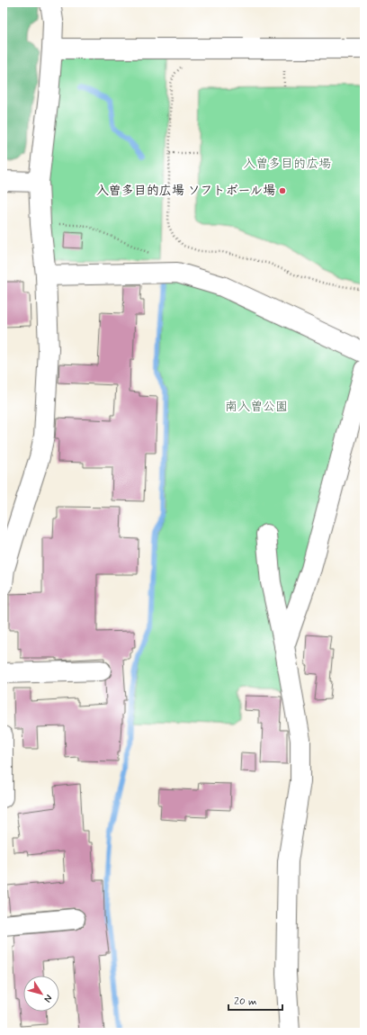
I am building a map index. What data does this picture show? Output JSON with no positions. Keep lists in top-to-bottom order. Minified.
{"parks":["入曽多目的広場","南入曽公園"],"places":["入曽多目的広場 ソフトボール場"],"scale_bar":"20 m","north":"bottom right"}
